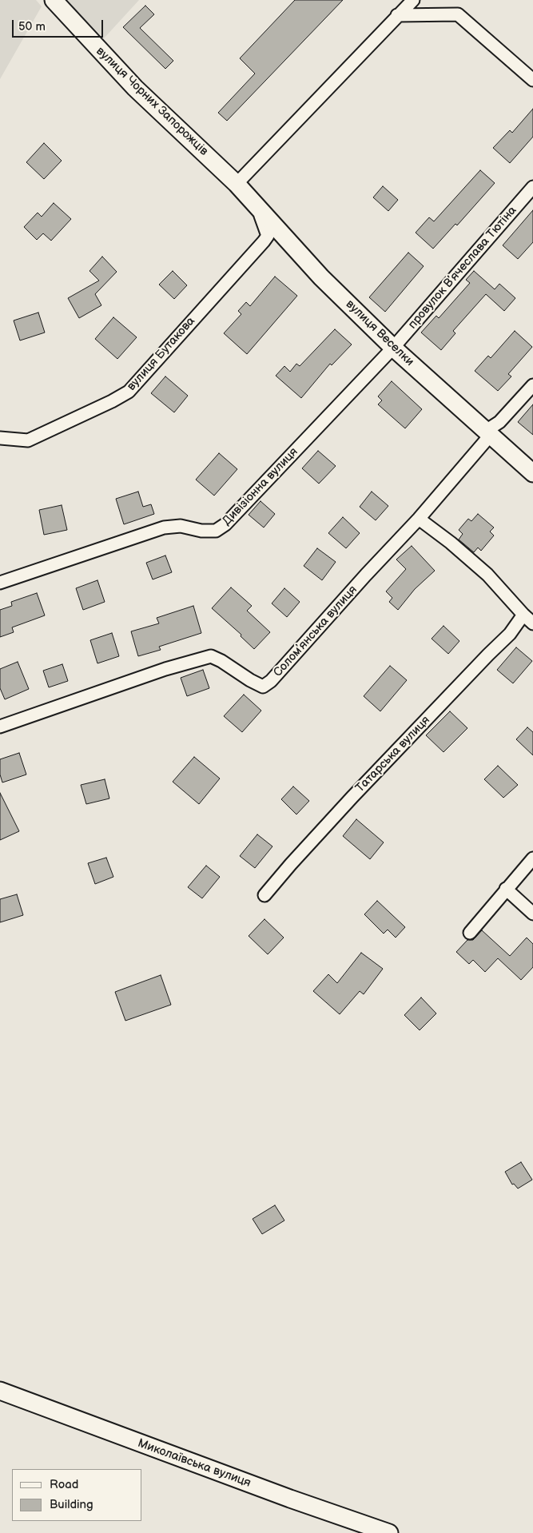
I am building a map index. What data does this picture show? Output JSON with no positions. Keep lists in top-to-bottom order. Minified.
{"streets":{"street":["вулиця Чорних Запорожців","провулок Вʼячеслава Тютіна","вулиця Веселки","вулиця Бутакова","Дивізіонна вулиця","Соломʼянська вулиця","Татарська вулиця","Миколаївська вулиця"]},"crossings":[["вулиця Чорних Запорожців","вулиця Веселки"],["провулок Вʼячеслава Тютіна","вулиця Веселки"],["провулок Вʼячеслава Тютіна","Дивізіонна вулиця"],["вулиця Веселки","вулиця Бутакова"],["вулиця Веселки","Дивізіонна вулиця"],["вулиця Веселки","Соломʼянська вулиця"]],"legend":["Road","Building"],"scale_bar":"50 m"}
